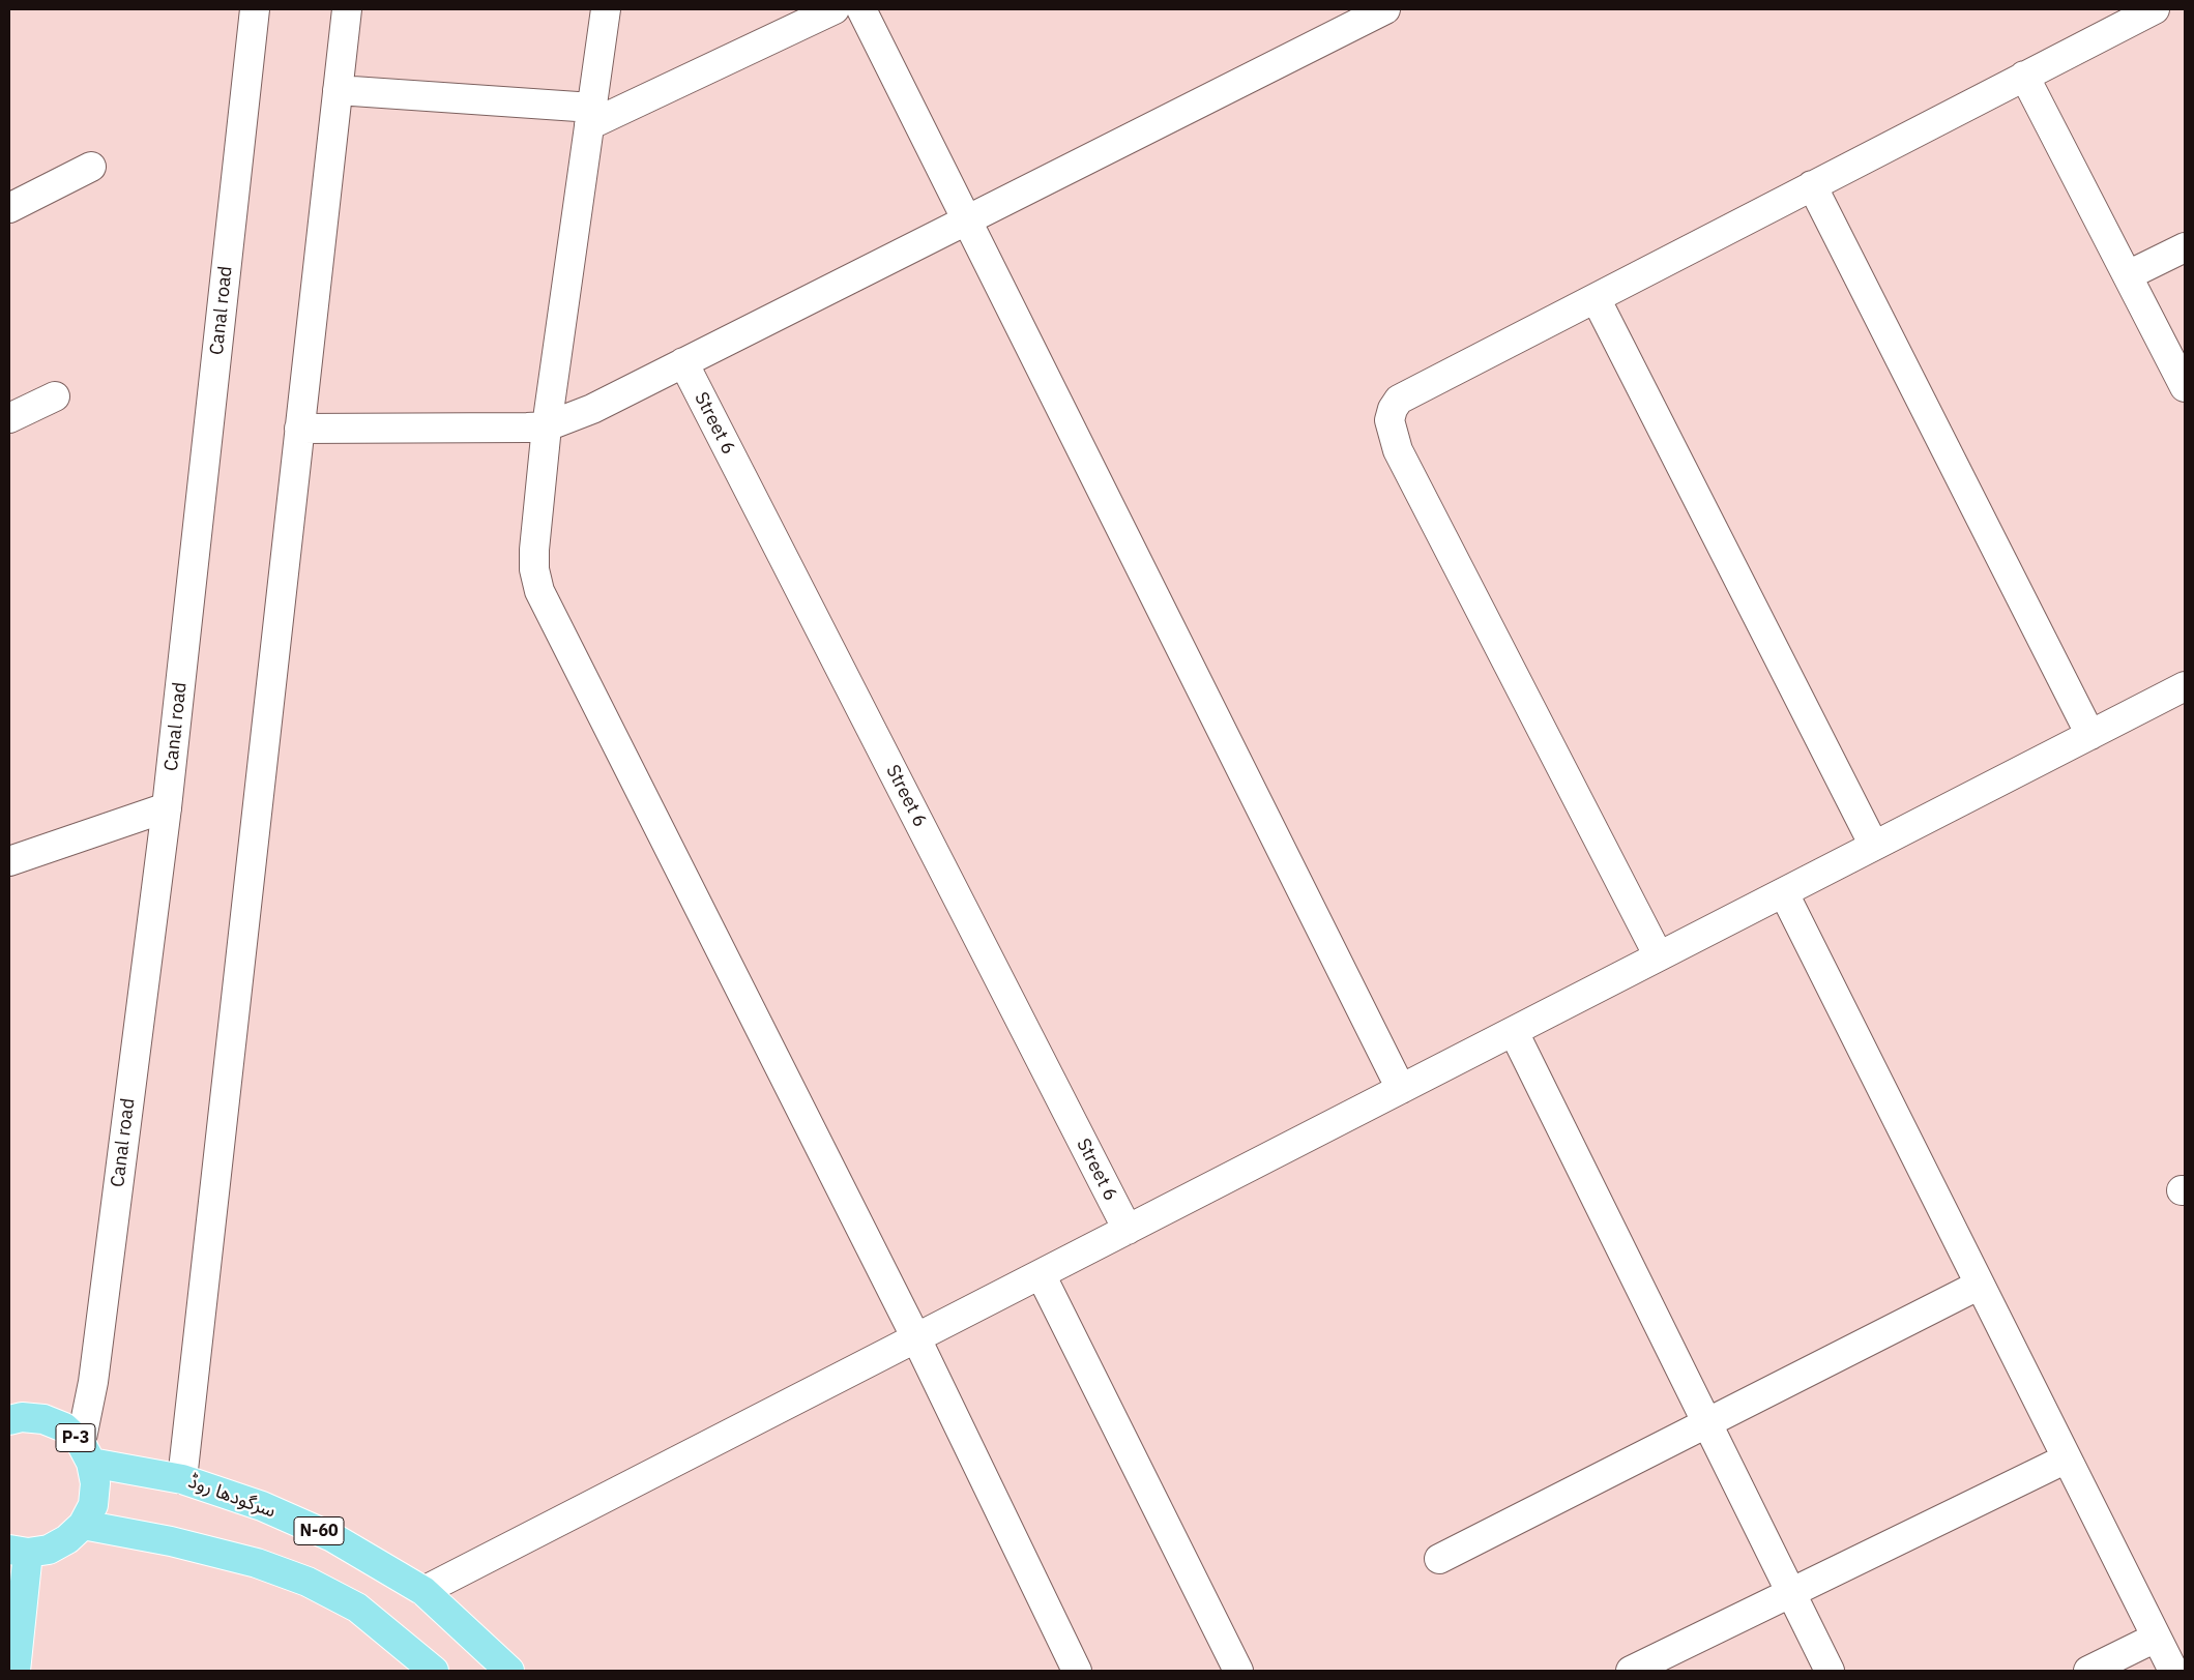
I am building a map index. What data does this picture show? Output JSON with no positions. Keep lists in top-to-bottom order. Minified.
{"streets":{"highway":["P-3","سرگودھا روڈ","N-60"],"street":["Canal road","Street 6"]},"crossings":[["Canal road","P-3"],["Canal road","سرگودھا روڈ"],["P-3","سرگودھا روڈ"]]}
